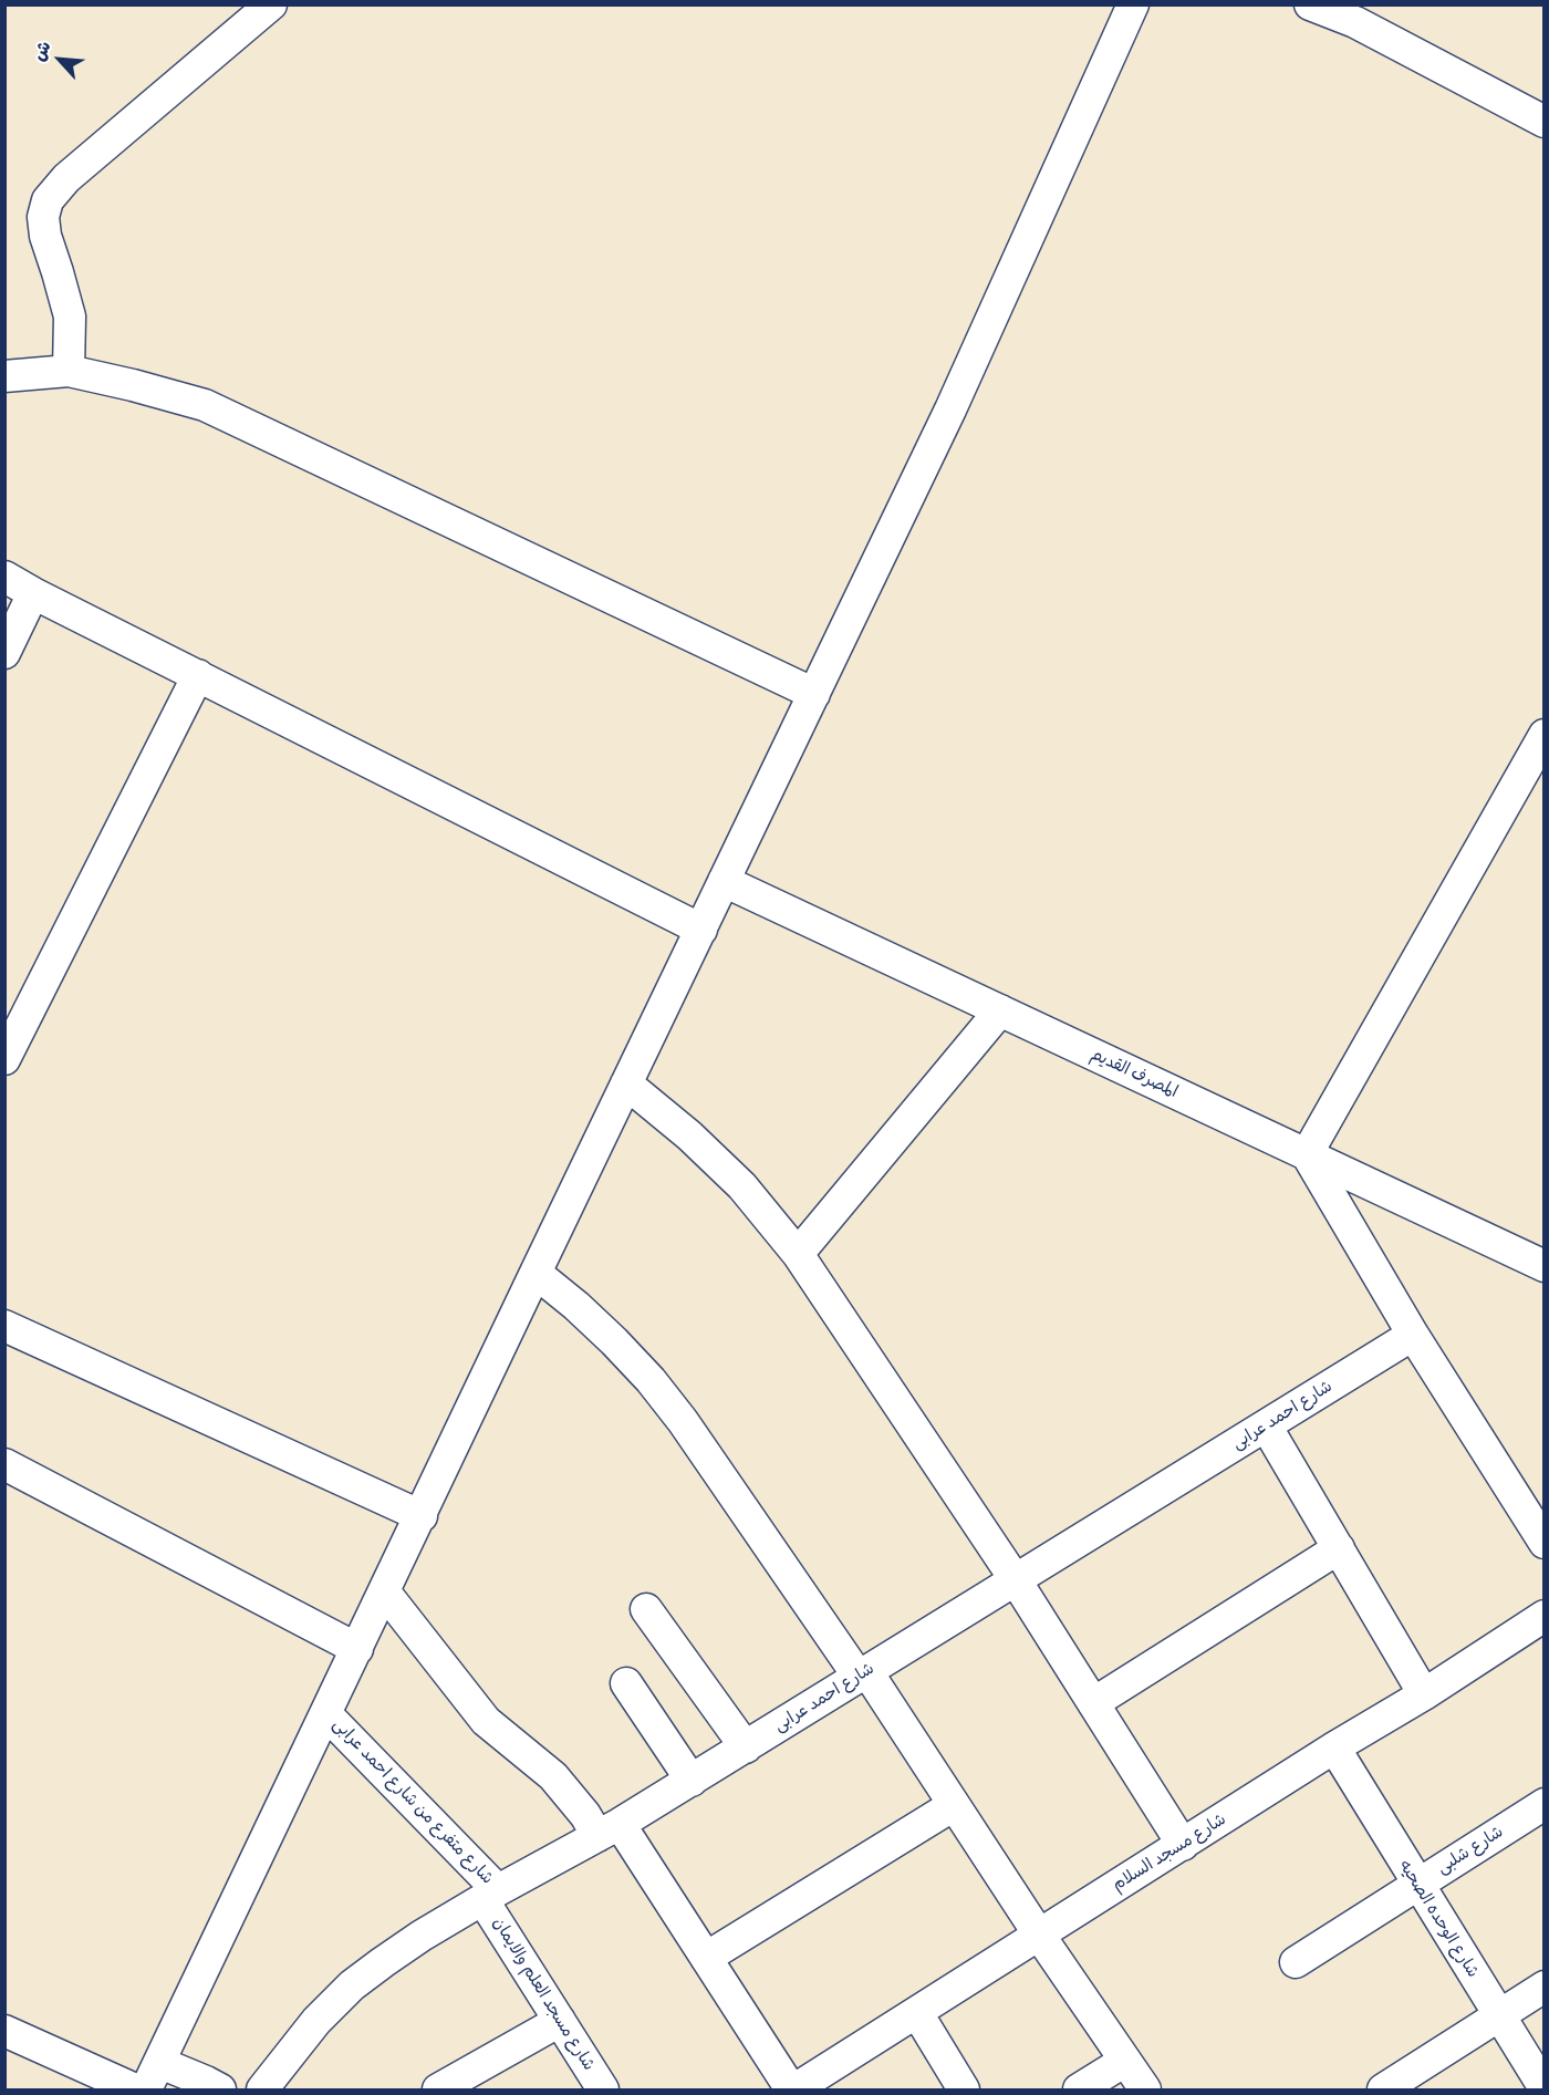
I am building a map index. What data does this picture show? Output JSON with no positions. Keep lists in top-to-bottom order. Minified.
{"streets":{"street":["المصرف القديم","شارع احمد عرابى","شارع متفرع من شارع احمد عرابى","شارع شلبى","شارع مسجد السلام","شارع الوحده الصحيه","شارع مسجد العلم والايمان"]},"crossings":[["شارع احمد عرابى","شارع متفرع من شارع احمد عرابى"],["شارع احمد عرابى","شارع مسجد العلم والايمان"],["شارع متفرع من شارع احمد عرابى","شارع مسجد العلم والايمان"],["شارع شلبى","شارع الوحده الصحيه"],["شارع مسجد السلام","شارع الوحده الصحيه"]],"north":"top left"}
